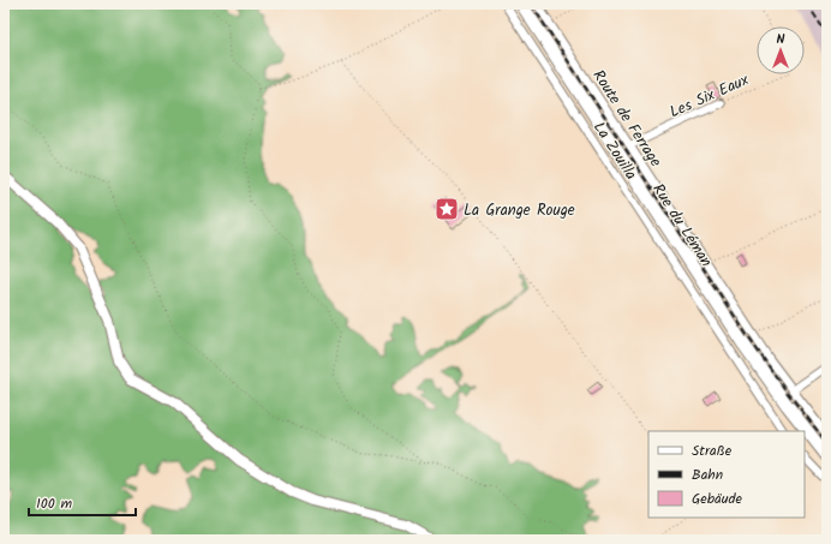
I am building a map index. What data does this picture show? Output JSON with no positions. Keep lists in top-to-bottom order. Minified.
{"streets":{"main road":["Rue du Léman"],"street":["Les Six Eaux","Route de Ferrage","La Zouilla"]},"crossings":[["Les Six Eaux","Route de Ferrage"]],"places":{"place":["La Grange Rouge"]},"legend":["Straße","Bahn","Gebäude"],"scale_bar":"100 m","north":"top"}
